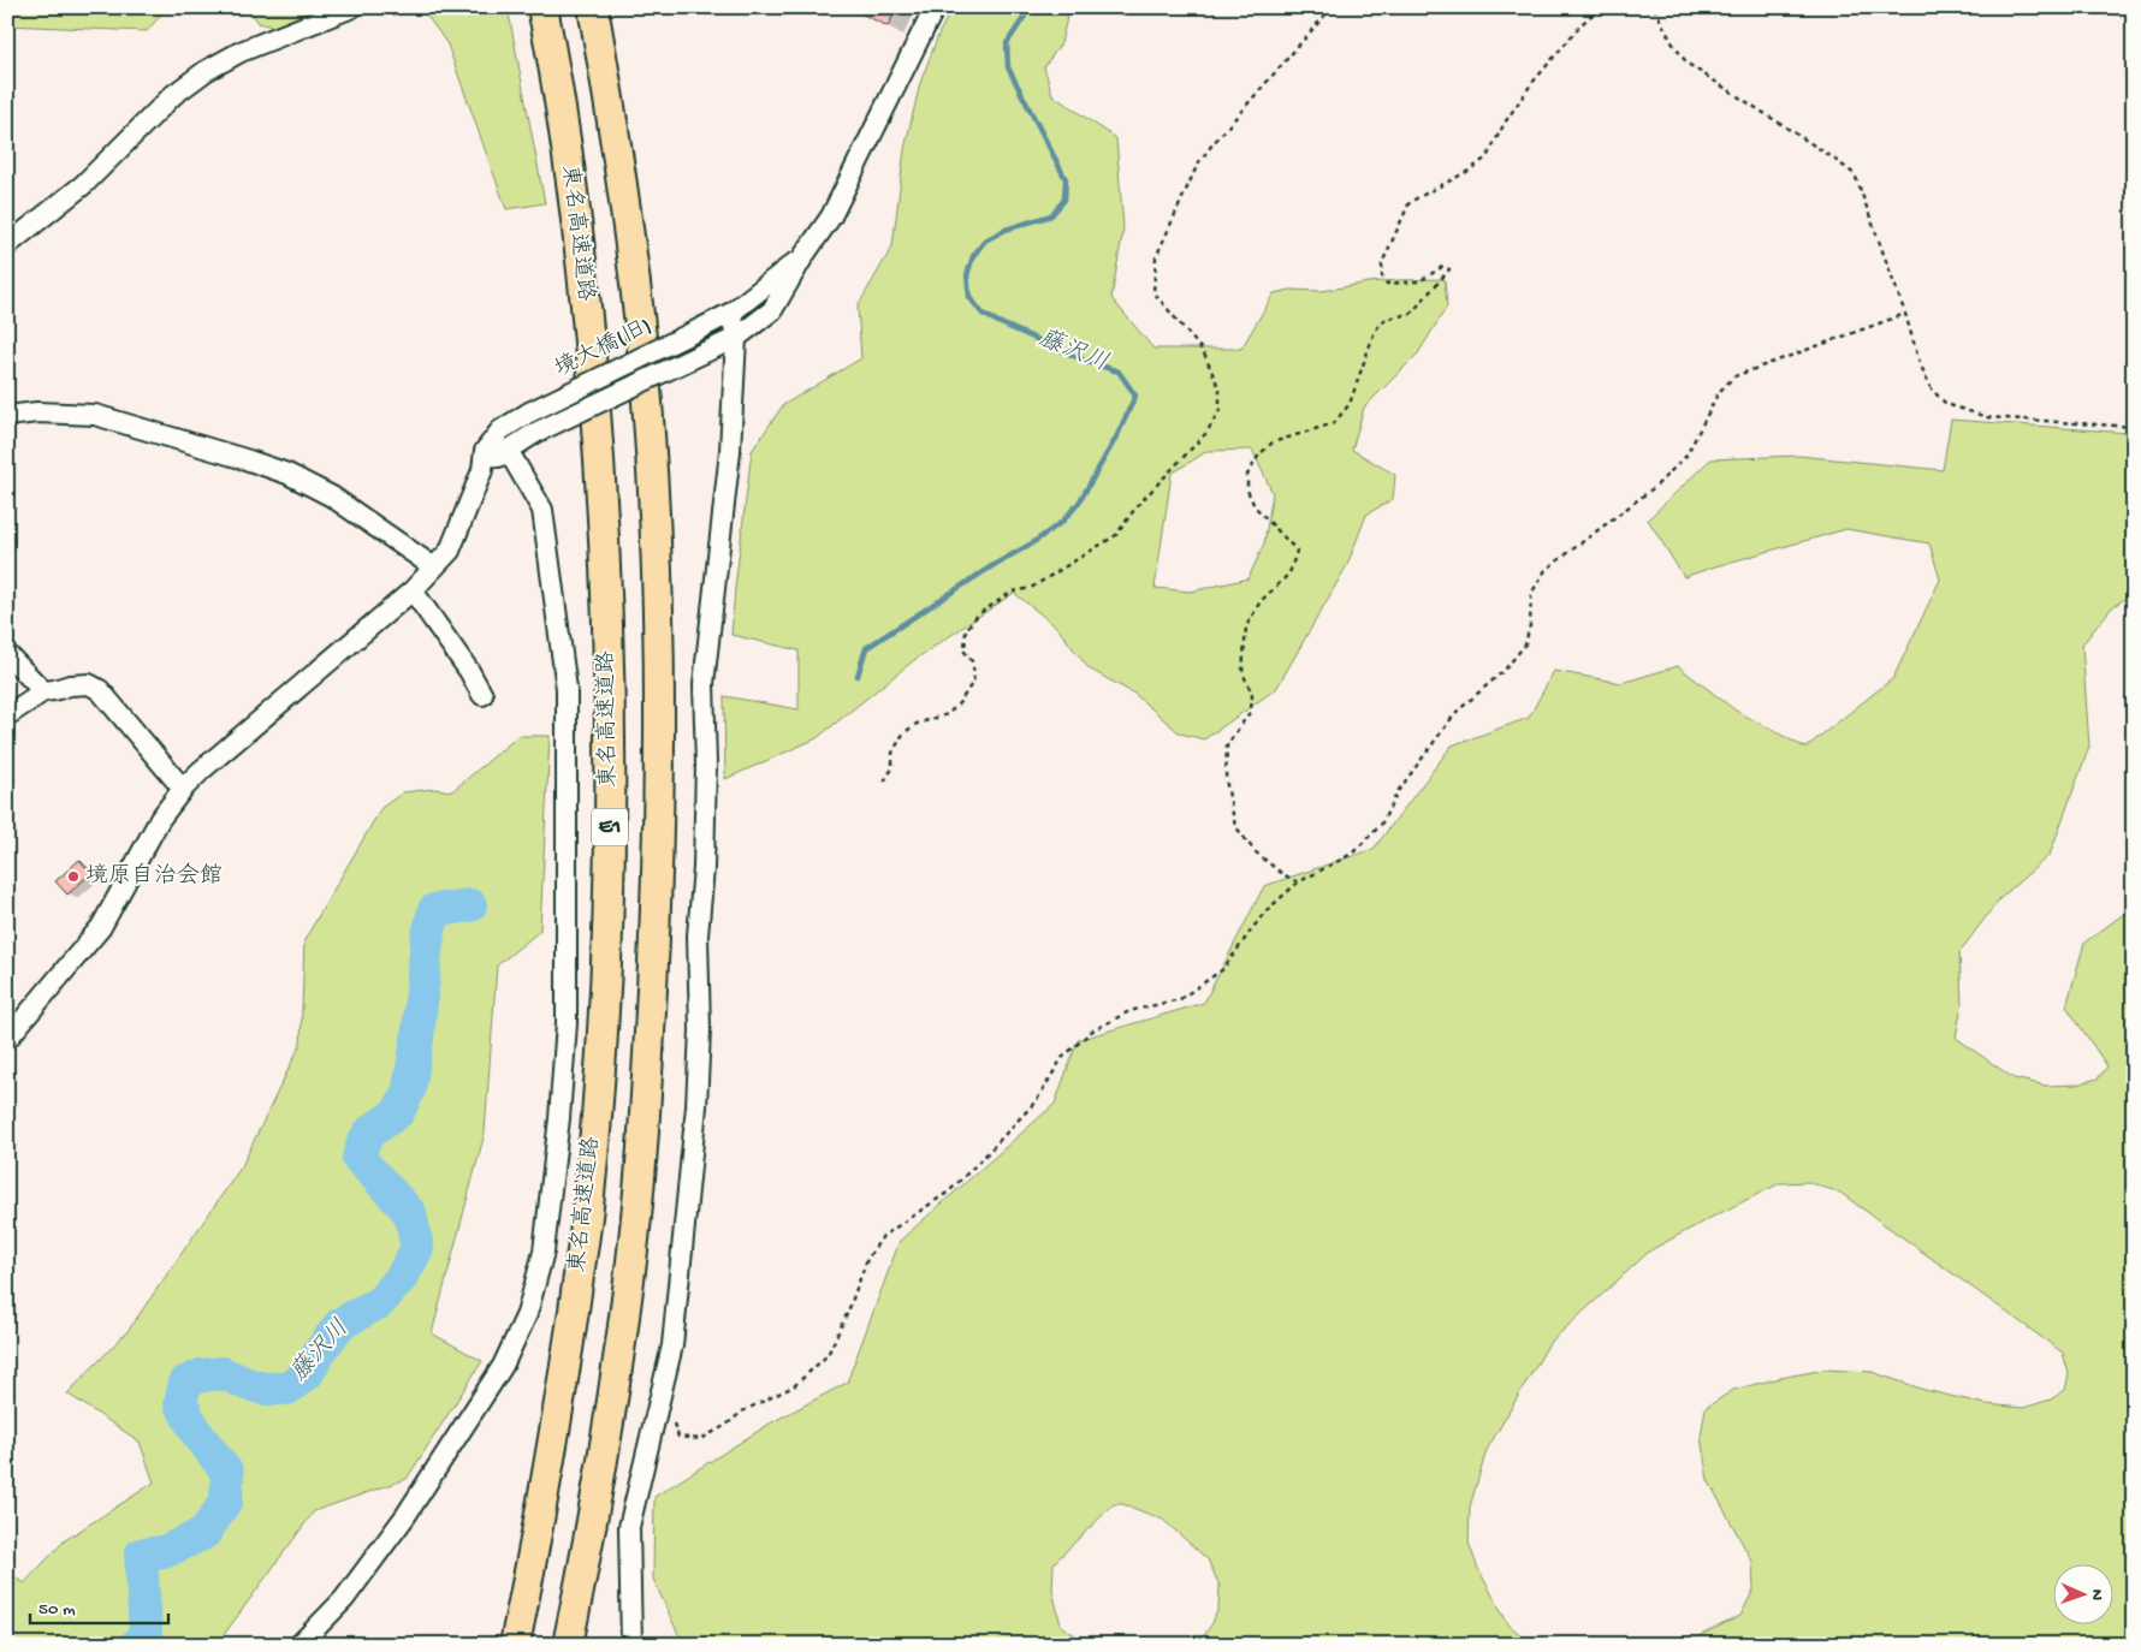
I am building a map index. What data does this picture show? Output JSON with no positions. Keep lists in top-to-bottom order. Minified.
{"streets":{"highway":["東名高速道路","E1"],"street":["境大橋(旧)"]},"water":["藤沢川"],"places":["境原自治会館"],"scale_bar":"50 m","north":"right"}
